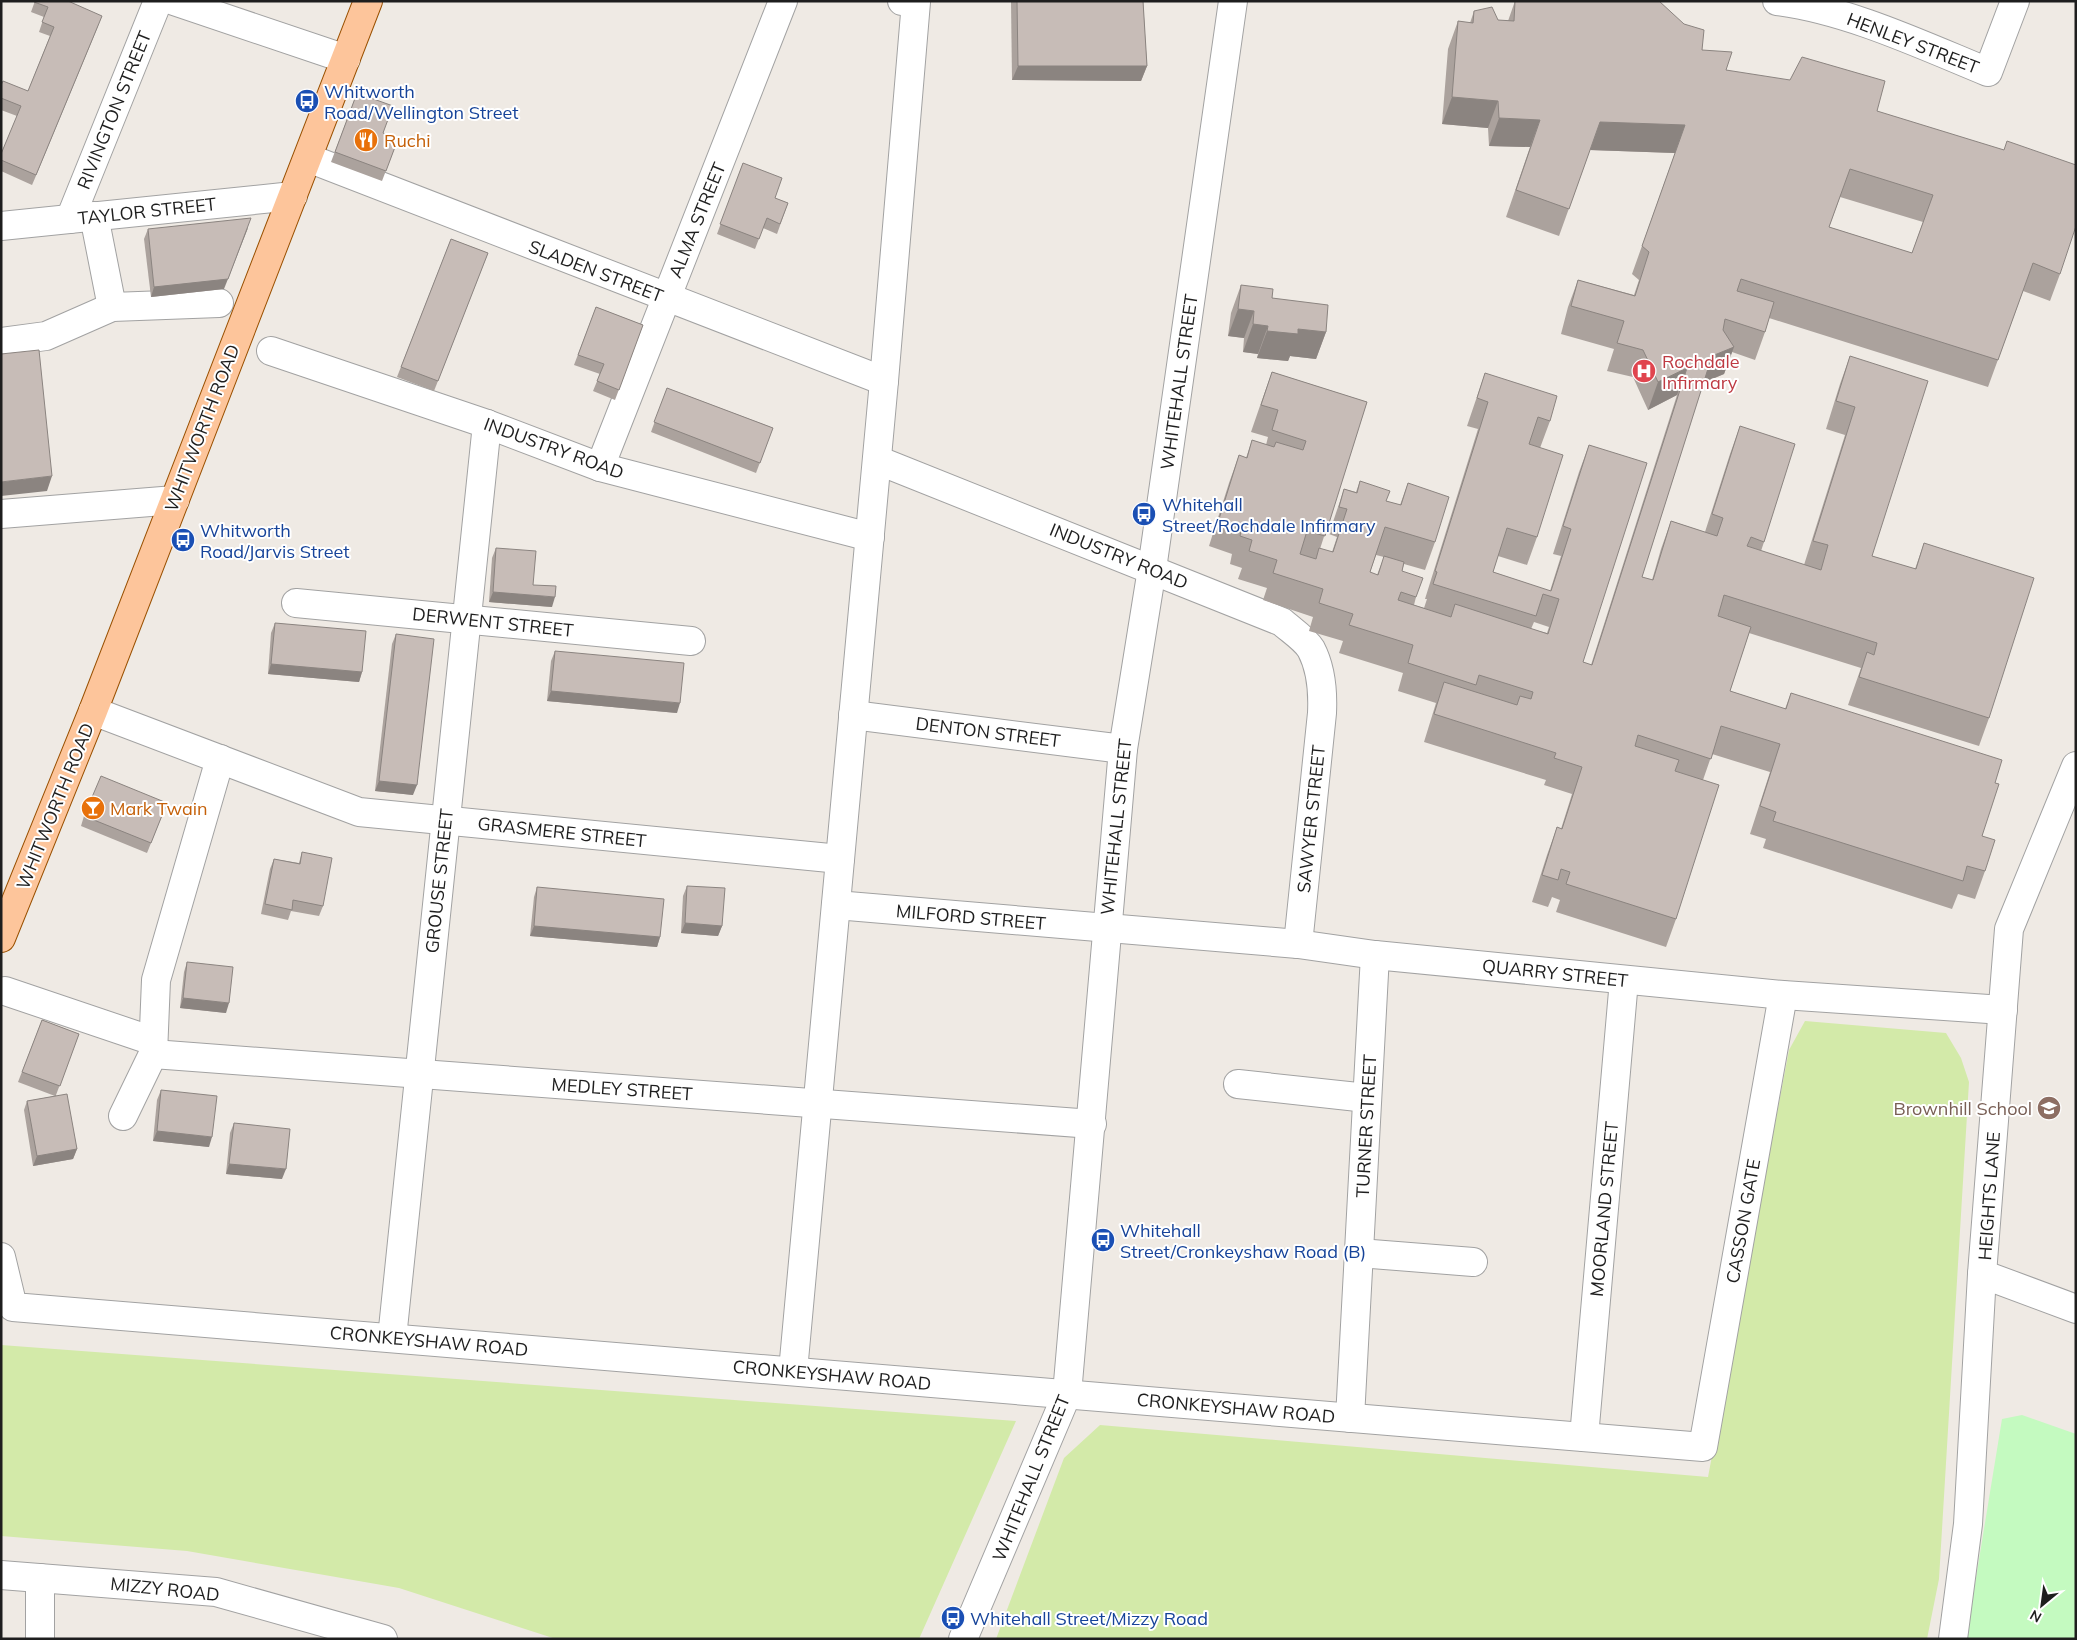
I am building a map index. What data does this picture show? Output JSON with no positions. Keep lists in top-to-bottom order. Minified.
{"streets":{"main road":["WHITWORTH ROAD"],"street":["HENLEY STREET","RIVINGTON STREET","TAYLOR STREET","ALMA STREET","SLADEN STREET","WHITEHALL STREET","INDUSTRY ROAD","DERWENT STREET","DENTON STREET","SAWYER STREET","GRASMERE STREET","GROUSE STREET","MILFORD STREET","QUARRY STREET","MEDLEY STREET","TURNER STREET","HEIGHTS LANE","MOORLAND STREET","CASSON GATE","CRONKEYSHAW ROAD","MIZZY ROAD"]},"crossings":[["RIVINGTON STREET","TAYLOR STREET"],["TAYLOR STREET","WHITWORTH ROAD"],["ALMA STREET","SLADEN STREET"],["ALMA STREET","INDUSTRY ROAD"],["SLADEN STREET","WHITWORTH ROAD"],["WHITEHALL STREET","INDUSTRY ROAD"],["WHITEHALL STREET","DENTON STREET"],["WHITEHALL STREET","MILFORD STREET"],["WHITEHALL STREET","QUARRY STREET"],["WHITEHALL STREET","MEDLEY STREET"],["WHITEHALL STREET","CRONKEYSHAW ROAD"],["WHITWORTH ROAD","GRASMERE STREET"],["INDUSTRY ROAD","SAWYER STREET"],["INDUSTRY ROAD","GROUSE STREET"],["DERWENT STREET","GROUSE STREET"],["SAWYER STREET","QUARRY STREET"],["GRASMERE STREET","GROUSE STREET"],["GROUSE STREET","MEDLEY STREET"],["GROUSE STREET","CRONKEYSHAW ROAD"],["MILFORD STREET","QUARRY STREET"],["QUARRY STREET","TURNER STREET"],["QUARRY STREET","HEIGHTS LANE"],["QUARRY STREET","MOORLAND STREET"],["QUARRY STREET","CASSON GATE"],["TURNER STREET","CRONKEYSHAW ROAD"],["MOORLAND STREET","CRONKEYSHAW ROAD"],["CASSON GATE","CRONKEYSHAW ROAD"]],"places":{"bus stop":["Whitworth Road/Wellington Street","Whitehall Street/Rochdale Infirmary","Whitworth Road/Jarvis Street","Whitehall Street/Cronkeyshaw Road (B)","Whitehall Street/Mizzy Road"],"restaurant":["Ruchi"],"hospital":["Rochdale Infirmary"],"bar":["Mark Twain"],"school or university":["Brownhill School"]},"north":"bottom left"}
